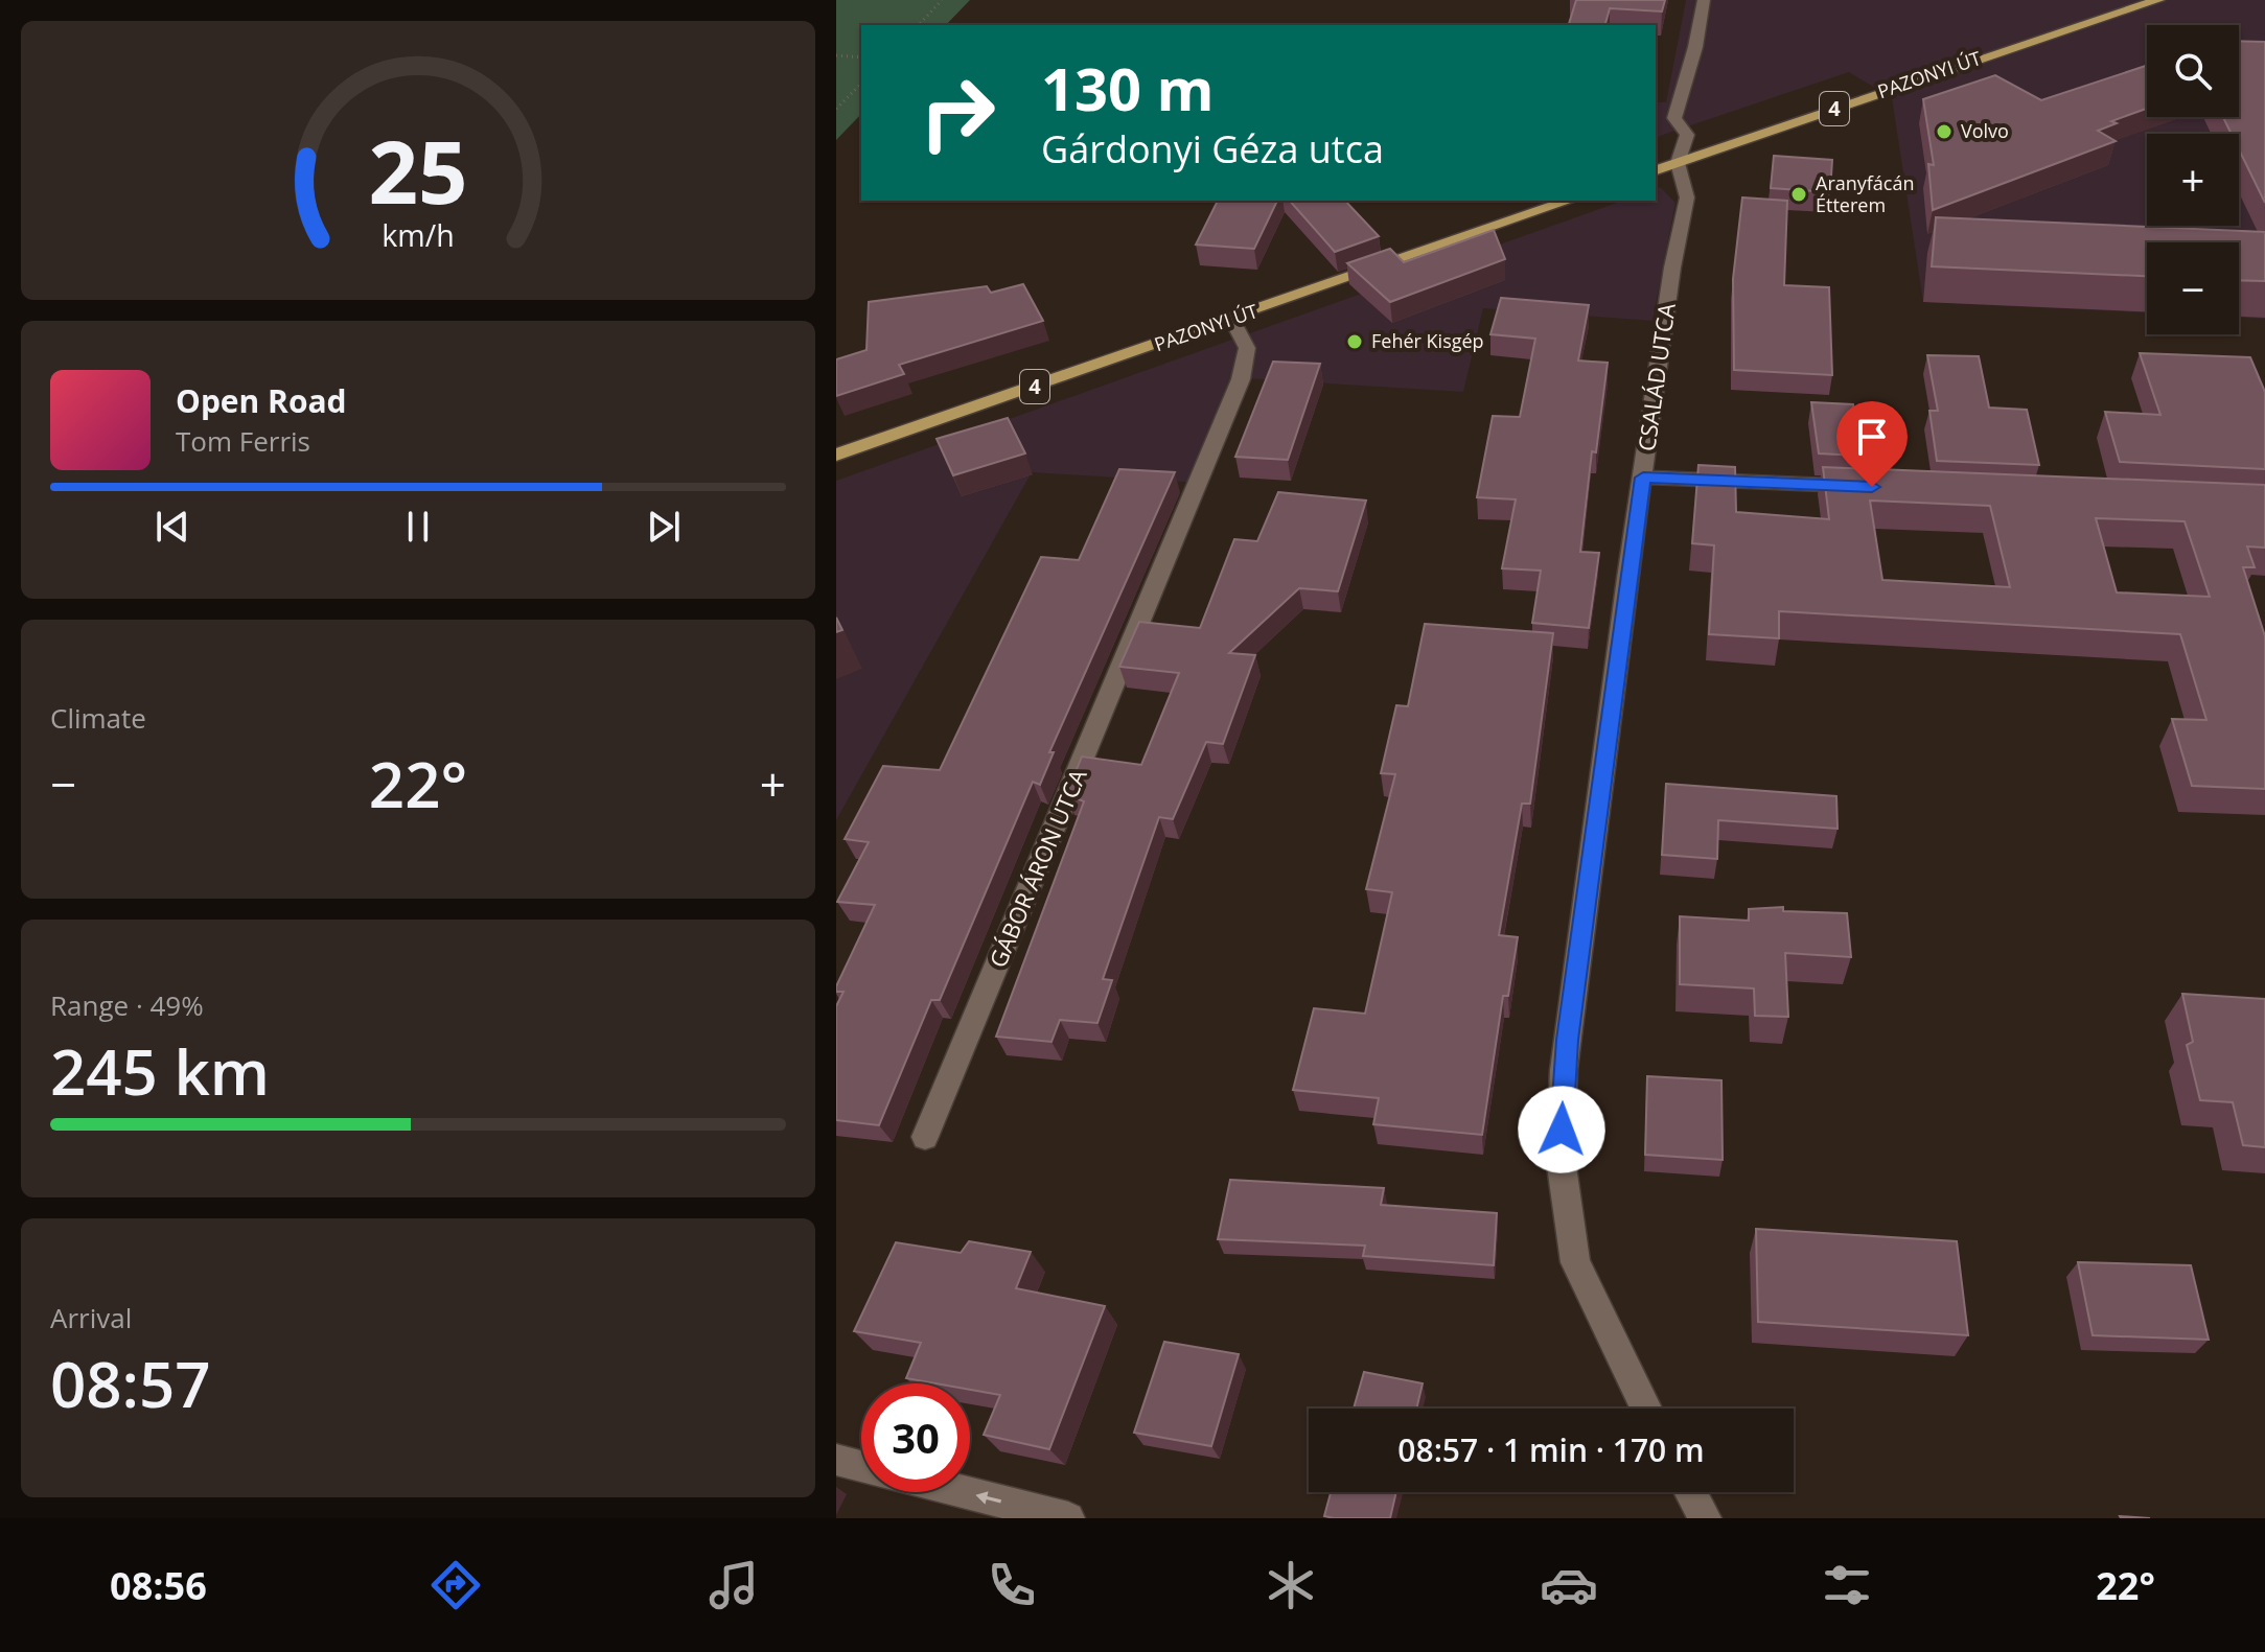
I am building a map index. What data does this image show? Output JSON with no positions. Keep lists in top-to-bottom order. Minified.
{"streets":{"main road":["PAZONYI ÚT","4"],"street":["CSALÁD UTCA","GÁBOR ÁRON UTCA"]},"crossings":[["PAZONYI ÚT","CSALÁD UTCA"],["PAZONYI ÚT","GÁBOR ÁRON UTCA"]],"places":["Volvo","Aranyfácán Étterem","Fehér Kisgép"],"page":{"map_buttons":["+","−"],"turn":["130 m","Gárdonyi Géza utca"],"song":["Open Road","Tom Ferris"],"tile":["Climate",["Range · 49%","245 km"],["Arrival","08:57"]],"heat":["−","22°","+"],"limit":"30","trip":"08:57 · 1 min · 170 m","tabs":["08:56","22°"],"gauge":["25","km/h"]}}
